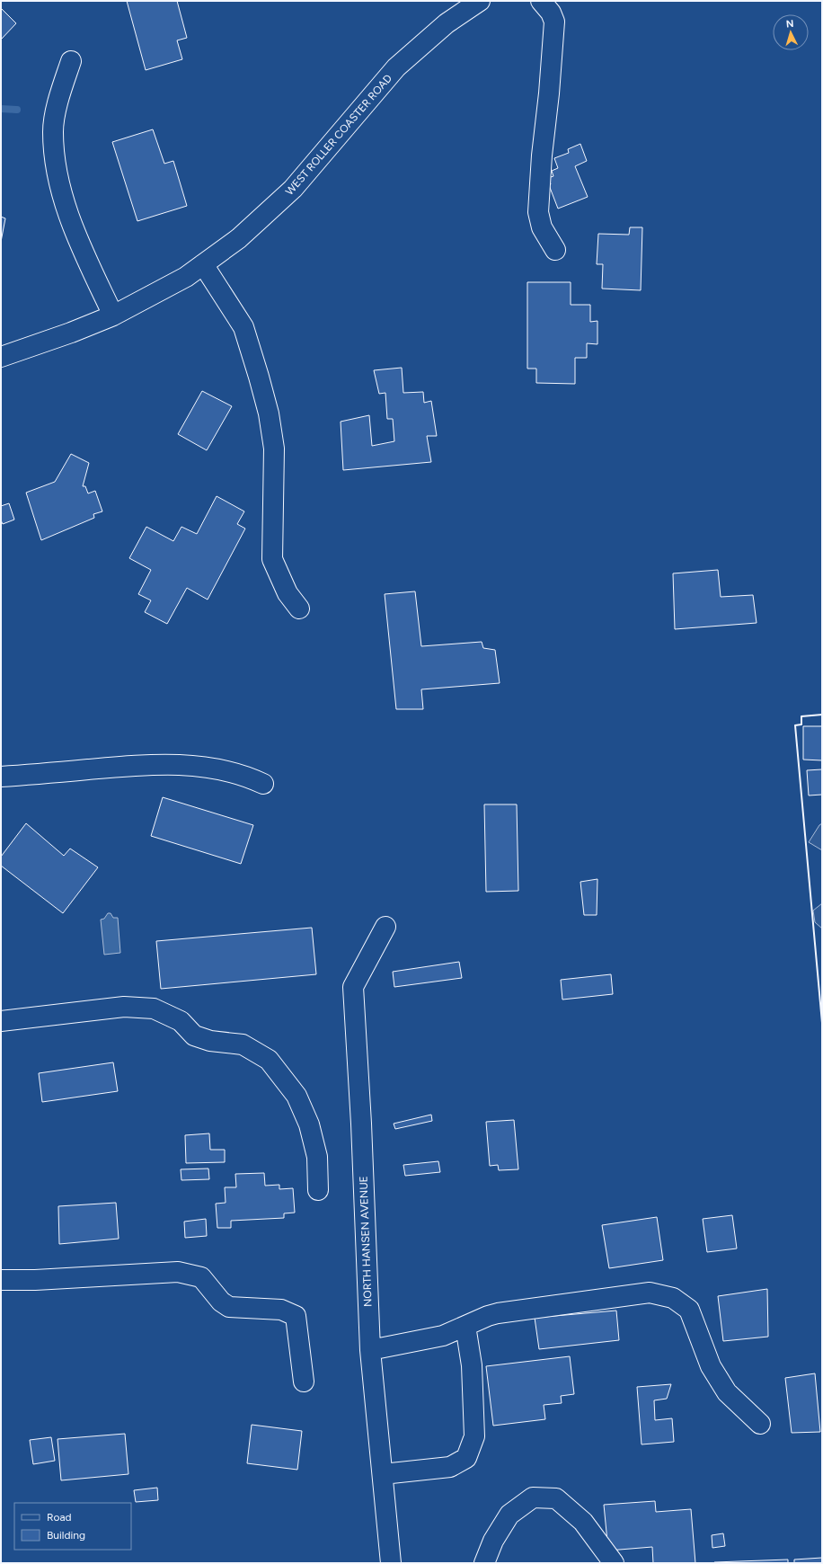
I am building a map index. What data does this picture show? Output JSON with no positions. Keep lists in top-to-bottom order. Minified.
{"streets":{"street":["WEST ROLLER COASTER ROAD","NORTH HANSEN AVENUE"]},"legend":["Road","Building"],"north":"top"}
